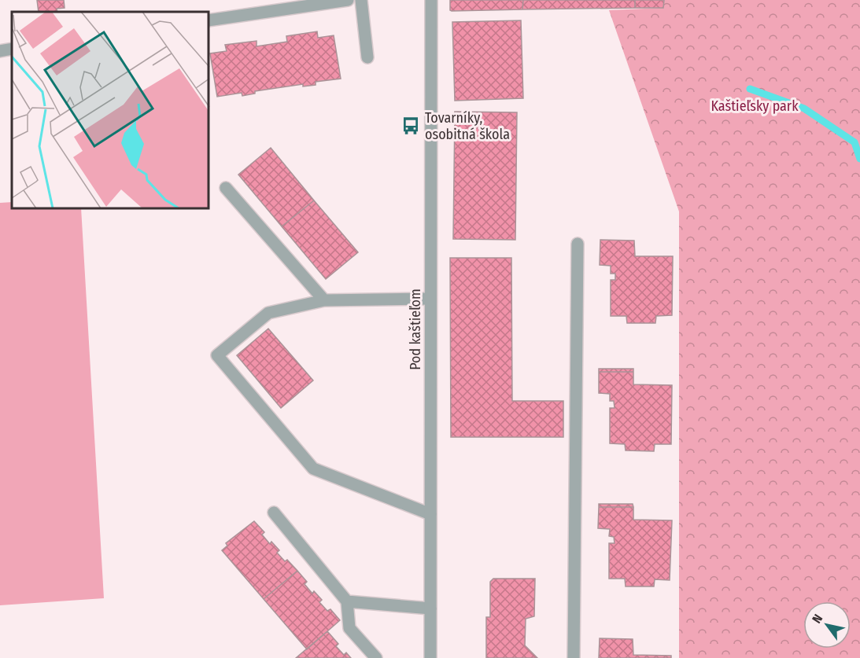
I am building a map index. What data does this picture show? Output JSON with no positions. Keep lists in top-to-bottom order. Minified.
{"streets":{"street":["Pod kaštieľom"]},"parks":["Kaštieľsky park"],"places":{"bus stop":["Tovarníky, osobitná škola"]},"north":"top left"}
